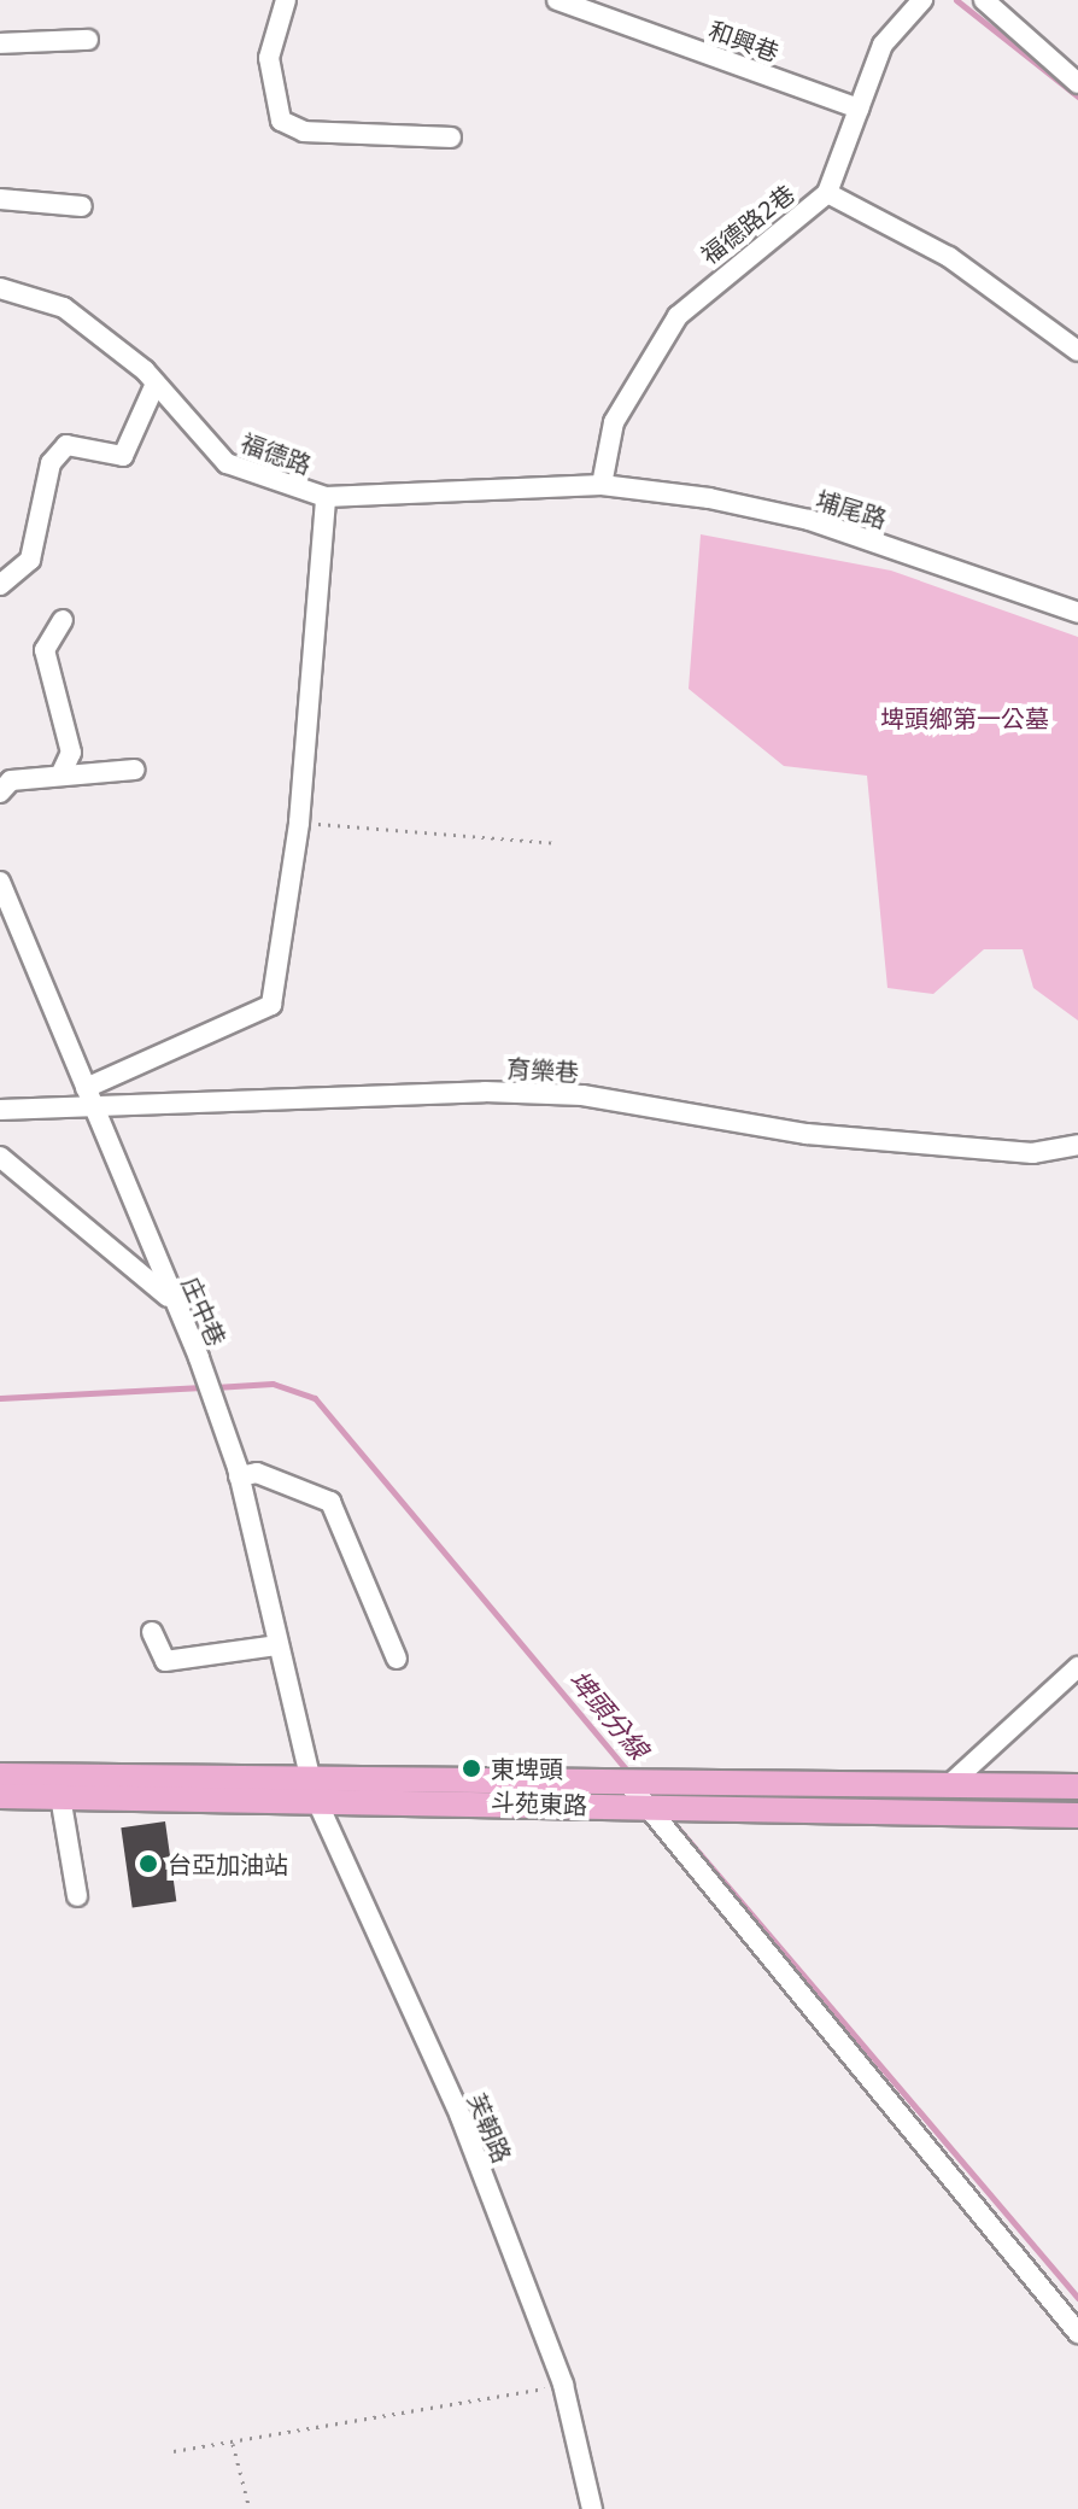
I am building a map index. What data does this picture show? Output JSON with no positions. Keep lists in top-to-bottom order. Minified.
{"streets":{"main road":["斗苑東路"],"street":["和興巷","福德路2巷","福德路","埔尾路","育樂巷","庄中巷","芙朝路"]},"crossings":[["和興巷","福德路2巷"],["福德路2巷","福德路"],["福德路2巷","埔尾路"],["福德路","埔尾路"],["育樂巷","庄中巷"],["庄中巷","斗苑東路"],["庄中巷","芙朝路"],["斗苑東路","芙朝路"]],"water":["埤頭分線"],"parks":["埤頭鄉第一公墓"],"places":["東埤頭","台亞加油站"]}
